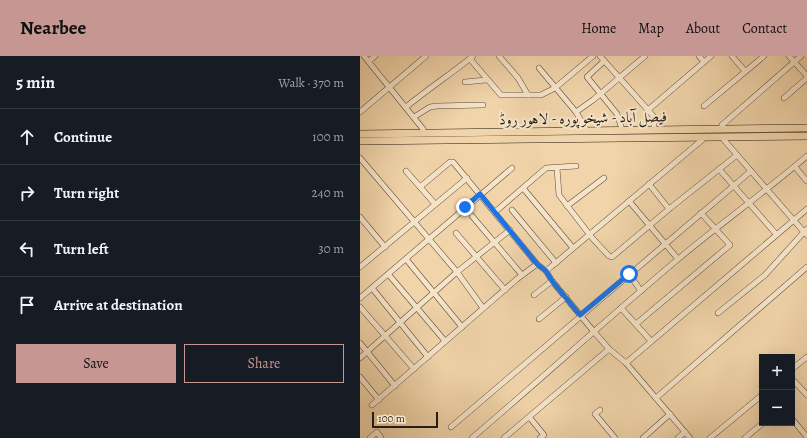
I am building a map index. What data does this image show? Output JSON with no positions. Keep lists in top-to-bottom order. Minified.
{"streets":{"highway":["فیصل آباد - شیخو پورہ - لاہور روڈ"]},"scale_bar":"100 m","page":{"header":"Nearbee","nav":["Home","Map","About","Contact"],"heading":["5 min","Walk · 370 m"],"list":[["Continue","100 m"],["Turn right","240 m"],["Turn left","30 m"],"Arrive at destination"],"buttons":["Save","Share"],"map_buttons":["+","−"],"scale":"100 m"}}
